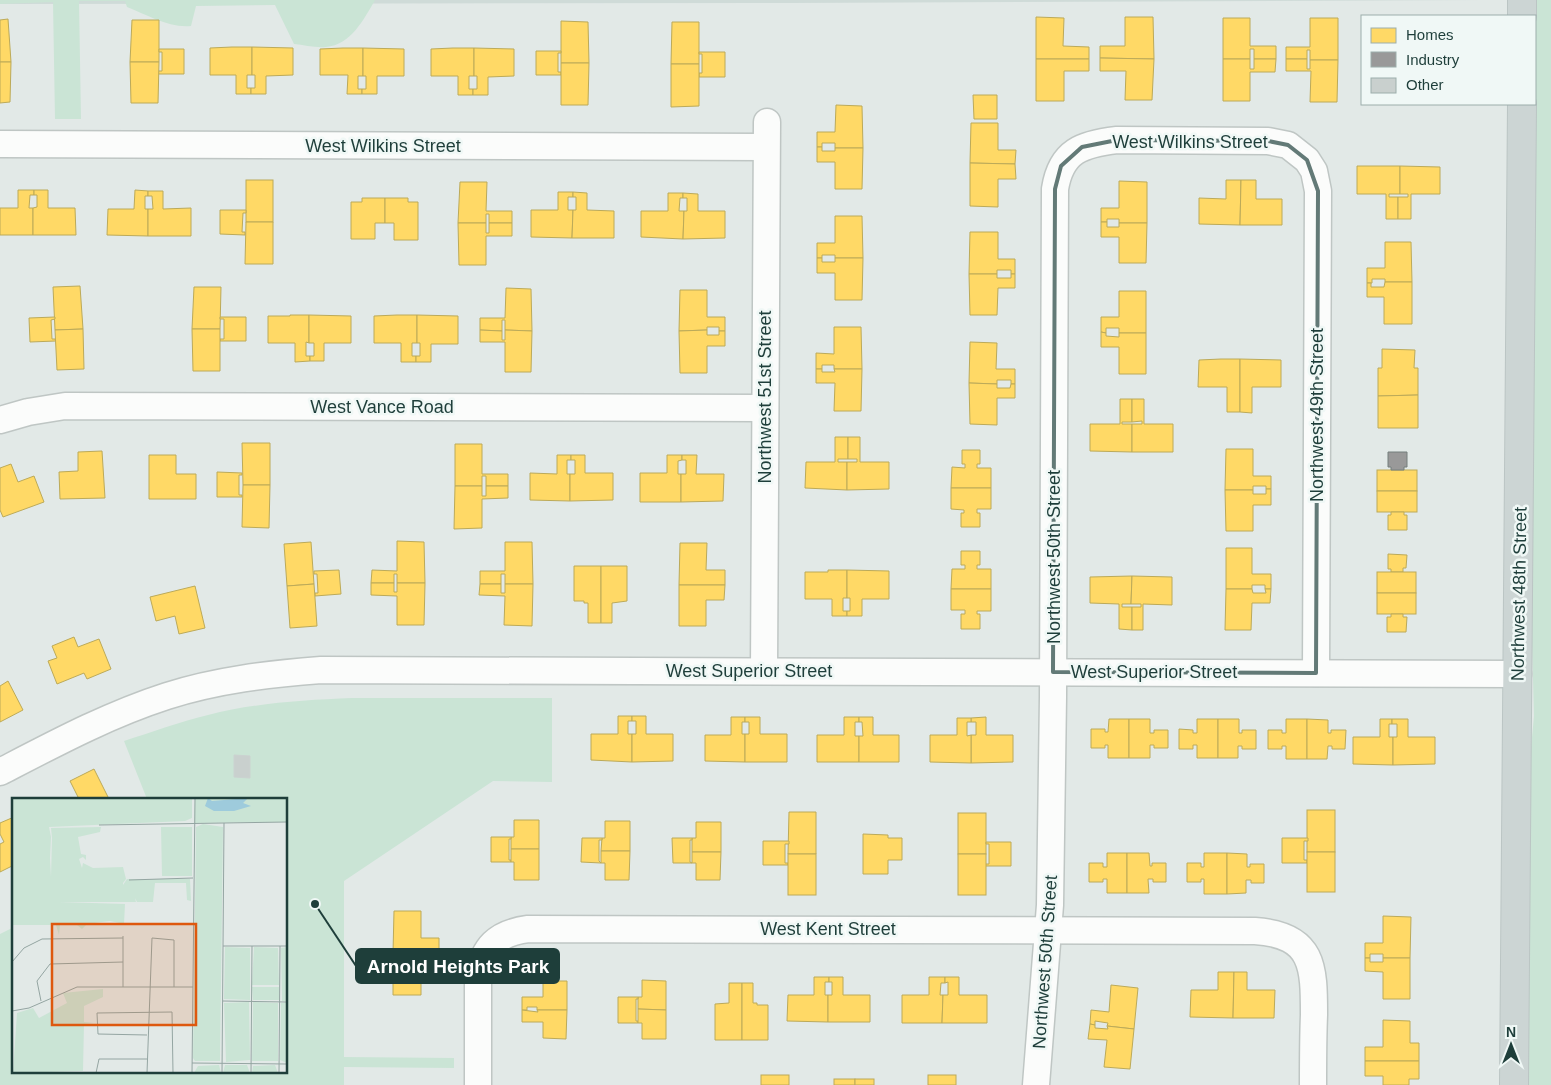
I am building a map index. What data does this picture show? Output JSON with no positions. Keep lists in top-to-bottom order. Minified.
{"streets":{"main road":["Northwest 48th Street"],"street":["West Wilkins Street","Northwest 51st Street","West Vance Road","Northwest 49th Street","Northwest 50th Street","West Superior Street","West Kent Street"]},"crossings":[["West Wilkins Street","Northwest 51st Street"],["West Wilkins Street","Northwest 49th Street"],["West Wilkins Street","Northwest 50th Street"],["Northwest 51st Street","West Vance Road"],["Northwest 51st Street","West Superior Street"],["Northwest 49th Street","West Superior Street"],["Northwest 50th Street","West Superior Street"],["Northwest 50th Street","West Kent Street"],["Northwest 48th Street","West Superior Street"]],"places":["Arnold Heights Park"],"legend":["Homes","Industry","Other"],"north":"top"}
